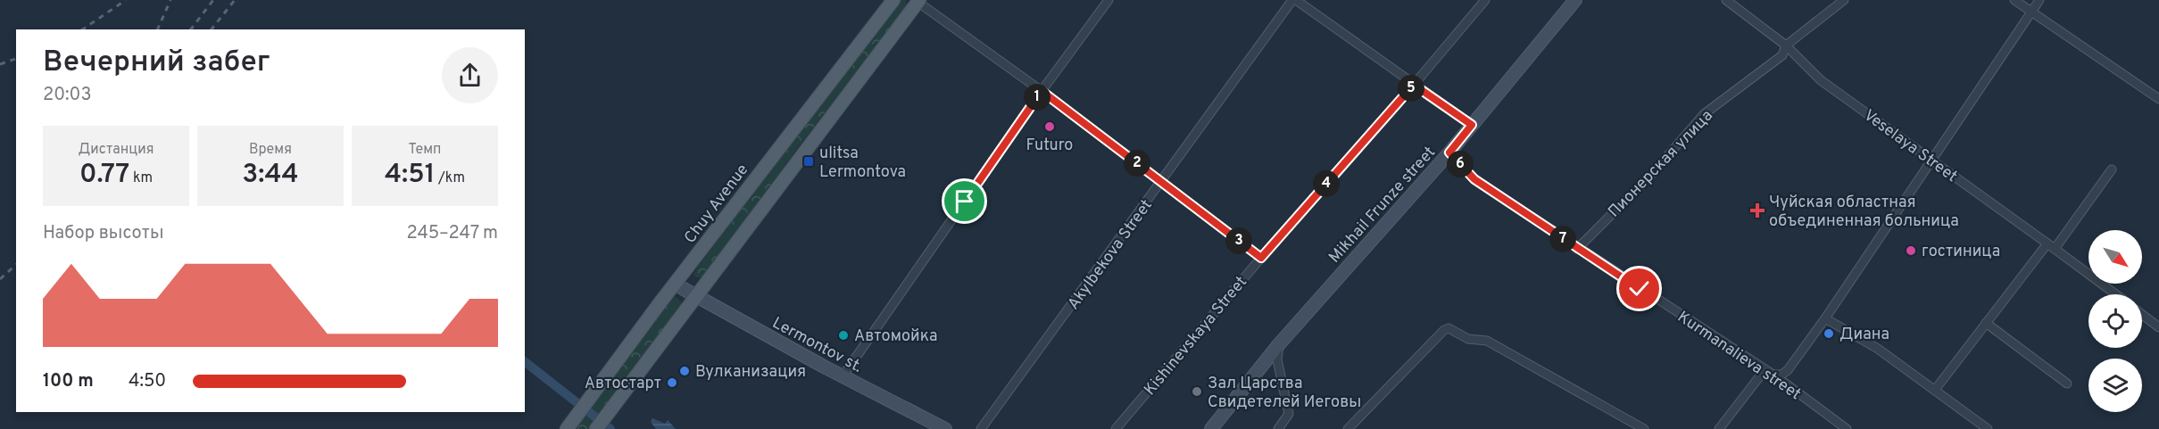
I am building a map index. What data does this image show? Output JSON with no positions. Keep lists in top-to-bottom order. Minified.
{"streets":{"main road":["Chuy Avenue","Mikhail Frunze street","Lermontov st."],"street":["Veselaya Street","Пионерская улица","Akylbekova Street","Kishinevskaya Street","Kurmanalieva street"]},"crossings":[["Veselaya Street","Пионерская улица"],["Пионерская улица","Kurmanalieva street"],["Chuy Avenue","Lermontov st."],["Mikhail Frunze street","Kurmanalieva street"]],"places":{"other":["Futuro","гостиница","Диана","Автомойка","Вулканизация","Автостарт","Зал Царства Свидетелей Иеговы"],"transit":["ulitsa Lermontova"],"health":["Чуйская областная объединенная больница"]},"north":"bottom right","page":{"heading":["Вечерний забег","20:03"],"pins":["5","1","2","6","4","7","3"],"stats":[["Дистанция","0.77 km"],["Время","3:44"],["Темп","4:51 /km"]],"chart":["Набор высоты","245–247 m"],"list":[{"name":"100 m","note":"4:50"}]}}
